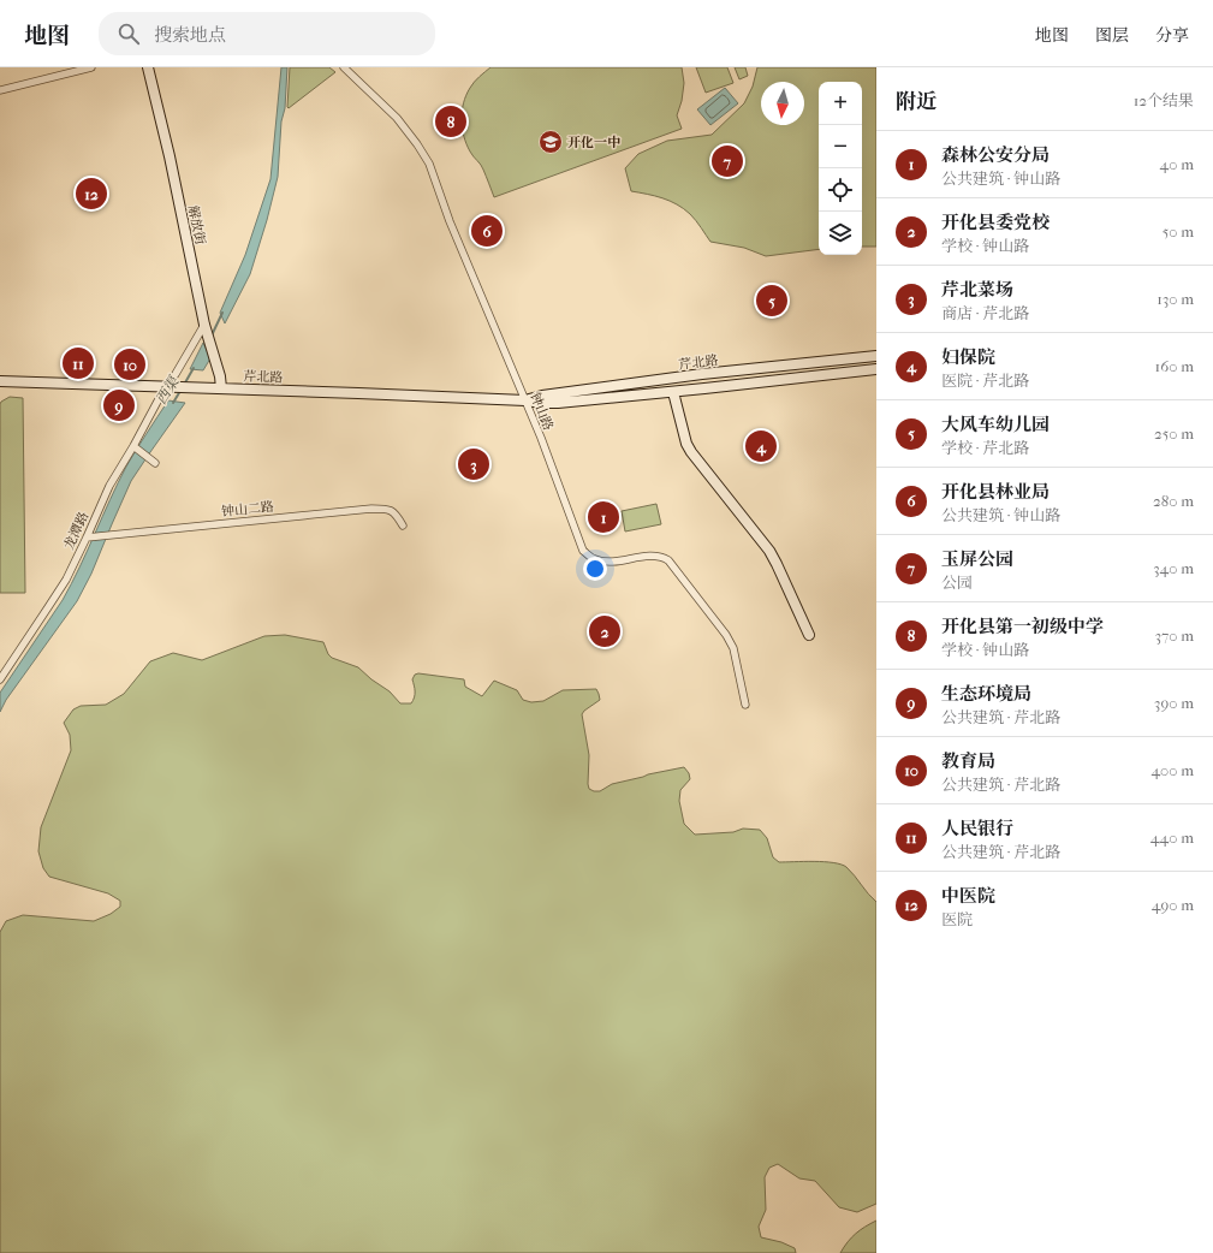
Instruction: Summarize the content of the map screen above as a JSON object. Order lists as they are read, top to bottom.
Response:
{
  "streets": {
    "main road": ["解放街", "芹北路"],
    "street": ["钟山路", "钟山二路", "龙潭路"]
  },
  "crossings": [
    ["解放街", "芹北路"],
    ["解放街", "龙潭路"],
    ["芹北路", "钟山路"],
    ["芹北路", "龙潭路"],
    ["钟山二路", "龙潭路"]
  ],
  "water": ["西渠"],
  "places": {
    "school or university": ["开化一中"]
  },
  "north": "bottom",
  "page": {
    "header": "地图",
    "search": "搜索地点",
    "nav": ["地图", "图层", "分享"],
    "heading": ["附近", "12个结果"],
    "map_buttons": ["+", "−"],
    "pins": [
      "8",
      "7",
      "12",
      "6",
      "5",
      "11",
      "10",
      "9",
      "4",
      "3",
      "1",
      "2"
    ],
    "list": [
      {
        "mark": "1",
        "name": "森林公安分局",
        "note": "公共建筑 · 钟山路",
        "value": "40 m"
      },
      {
        "mark": "2",
        "name": "开化县委党校",
        "note": "学校 · 钟山路",
        "value": "50 m"
      },
      {
        "mark": "3",
        "name": "芹北菜场",
        "note": "商店 · 芹北路",
        "value": "130 m"
      },
      {
        "mark": "4",
        "name": "妇保院",
        "note": "医院 · 芹北路",
        "value": "160 m"
      },
      {
        "mark": "5",
        "name": "大风车幼儿园",
        "note": "学校 · 芹北路",
        "value": "250 m"
      },
      {
        "mark": "6",
        "name": "开化县林业局",
        "note": "公共建筑 · 钟山路",
        "value": "280 m"
      },
      {
        "mark": "7",
        "name": "玉屏公园",
        "note": "公园",
        "value": "340 m"
      },
      {
        "mark": "8",
        "name": "开化县第一初级中学",
        "note": "学校 · 钟山路",
        "value": "370 m"
      },
      {
        "mark": "9",
        "name": "生态环境局",
        "note": "公共建筑 · 芹北路",
        "value": "390 m"
      },
      {
        "mark": "10",
        "name": "教育局",
        "note": "公共建筑 · 芹北路",
        "value": "400 m"
      },
      {
        "mark": "11",
        "name": "人民银行",
        "note": "公共建筑 · 芹北路",
        "value": "440 m"
      },
      {
        "mark": "12",
        "name": "中医院",
        "note": "医院",
        "value": "490 m"
      }
    ]
  }
}
